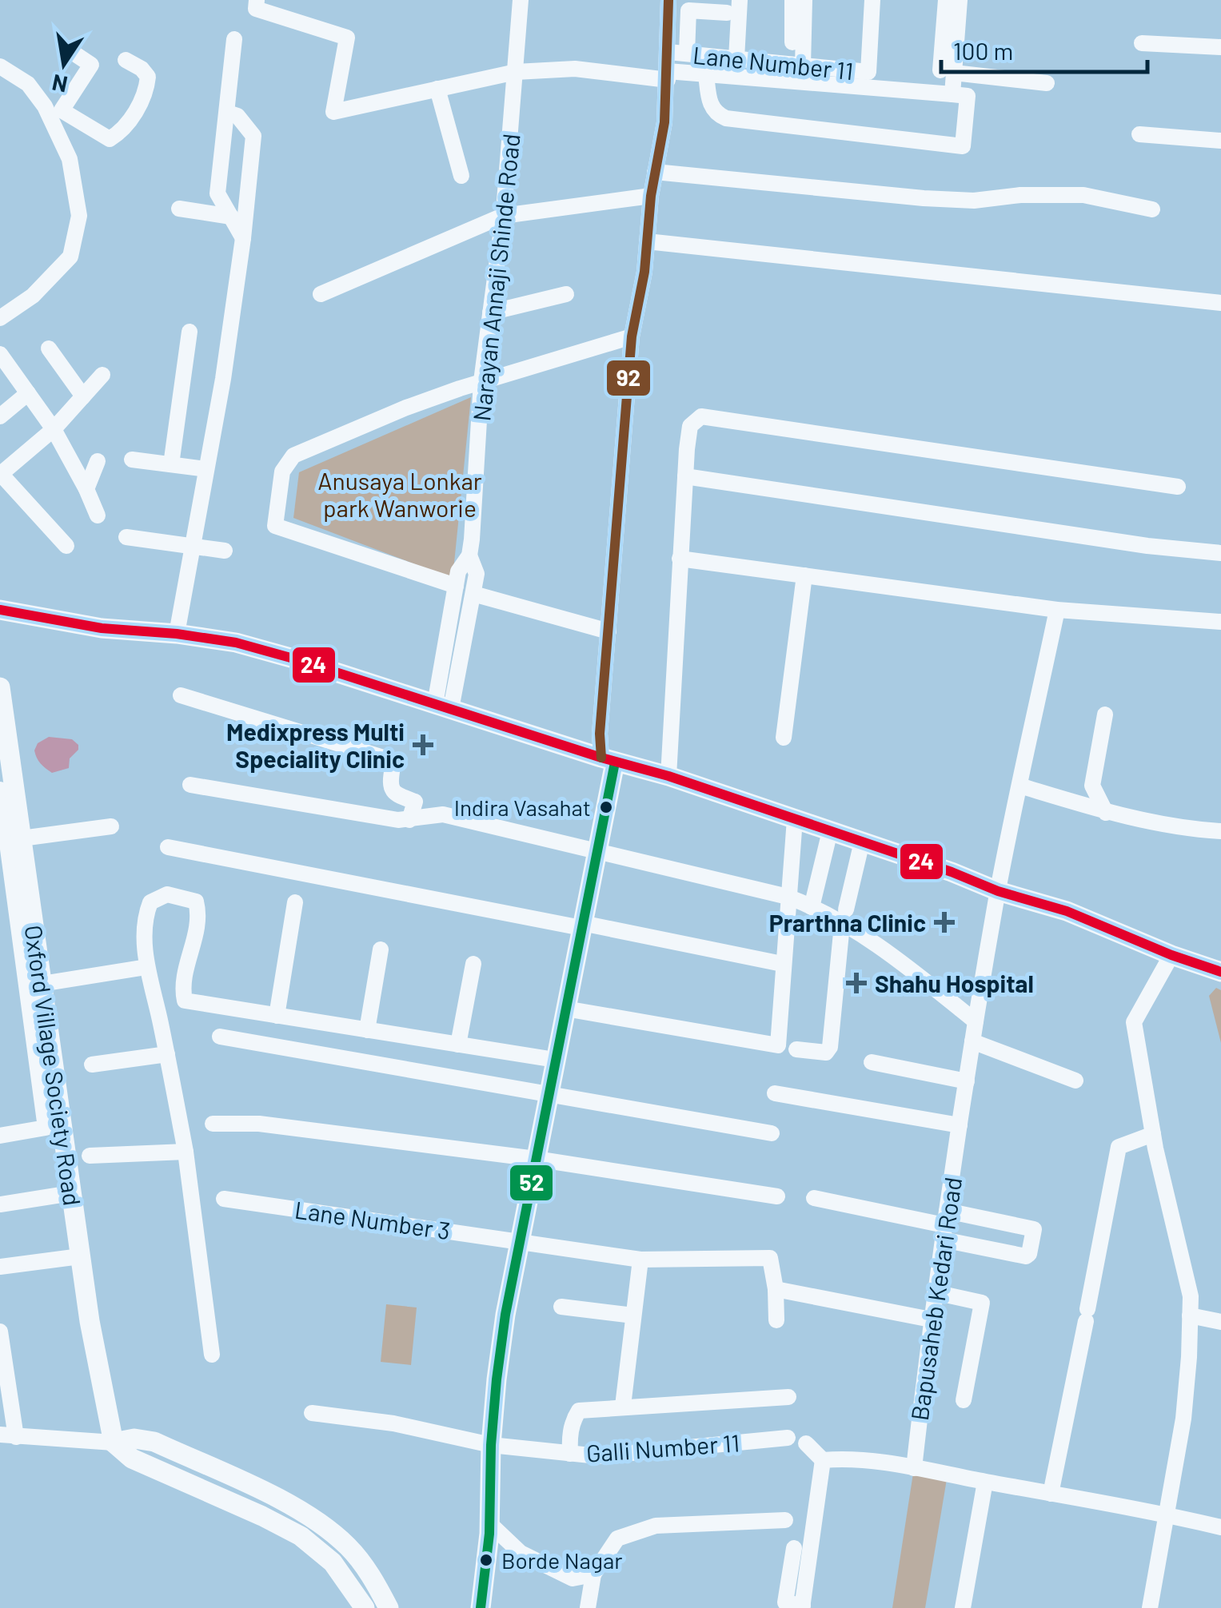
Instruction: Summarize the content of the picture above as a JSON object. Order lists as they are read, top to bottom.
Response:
{
  "streets": {
    "street": [
      "Lane Number 11",
      "Narayan Annaji Shinde Road",
      "Oxford Village Society Road",
      "Lane Number 3",
      "Bapusaheb Kedari Road",
      "Galli Number 11"
    ]
  },
  "parks": ["Anusaya Lonkar park Wanworie"],
  "places": {
    "health": ["Medixpress Multi Speciality Clinic", "Prarthna Clinic", "Shahu Hospital"],
    "other": ["Indira Vasahat", "Borde Nagar"]
  },
  "lines": ["transit line 92", "transit line 24", "transit line 52"],
  "scale_bar": "100 m",
  "north": "bottom"
}
